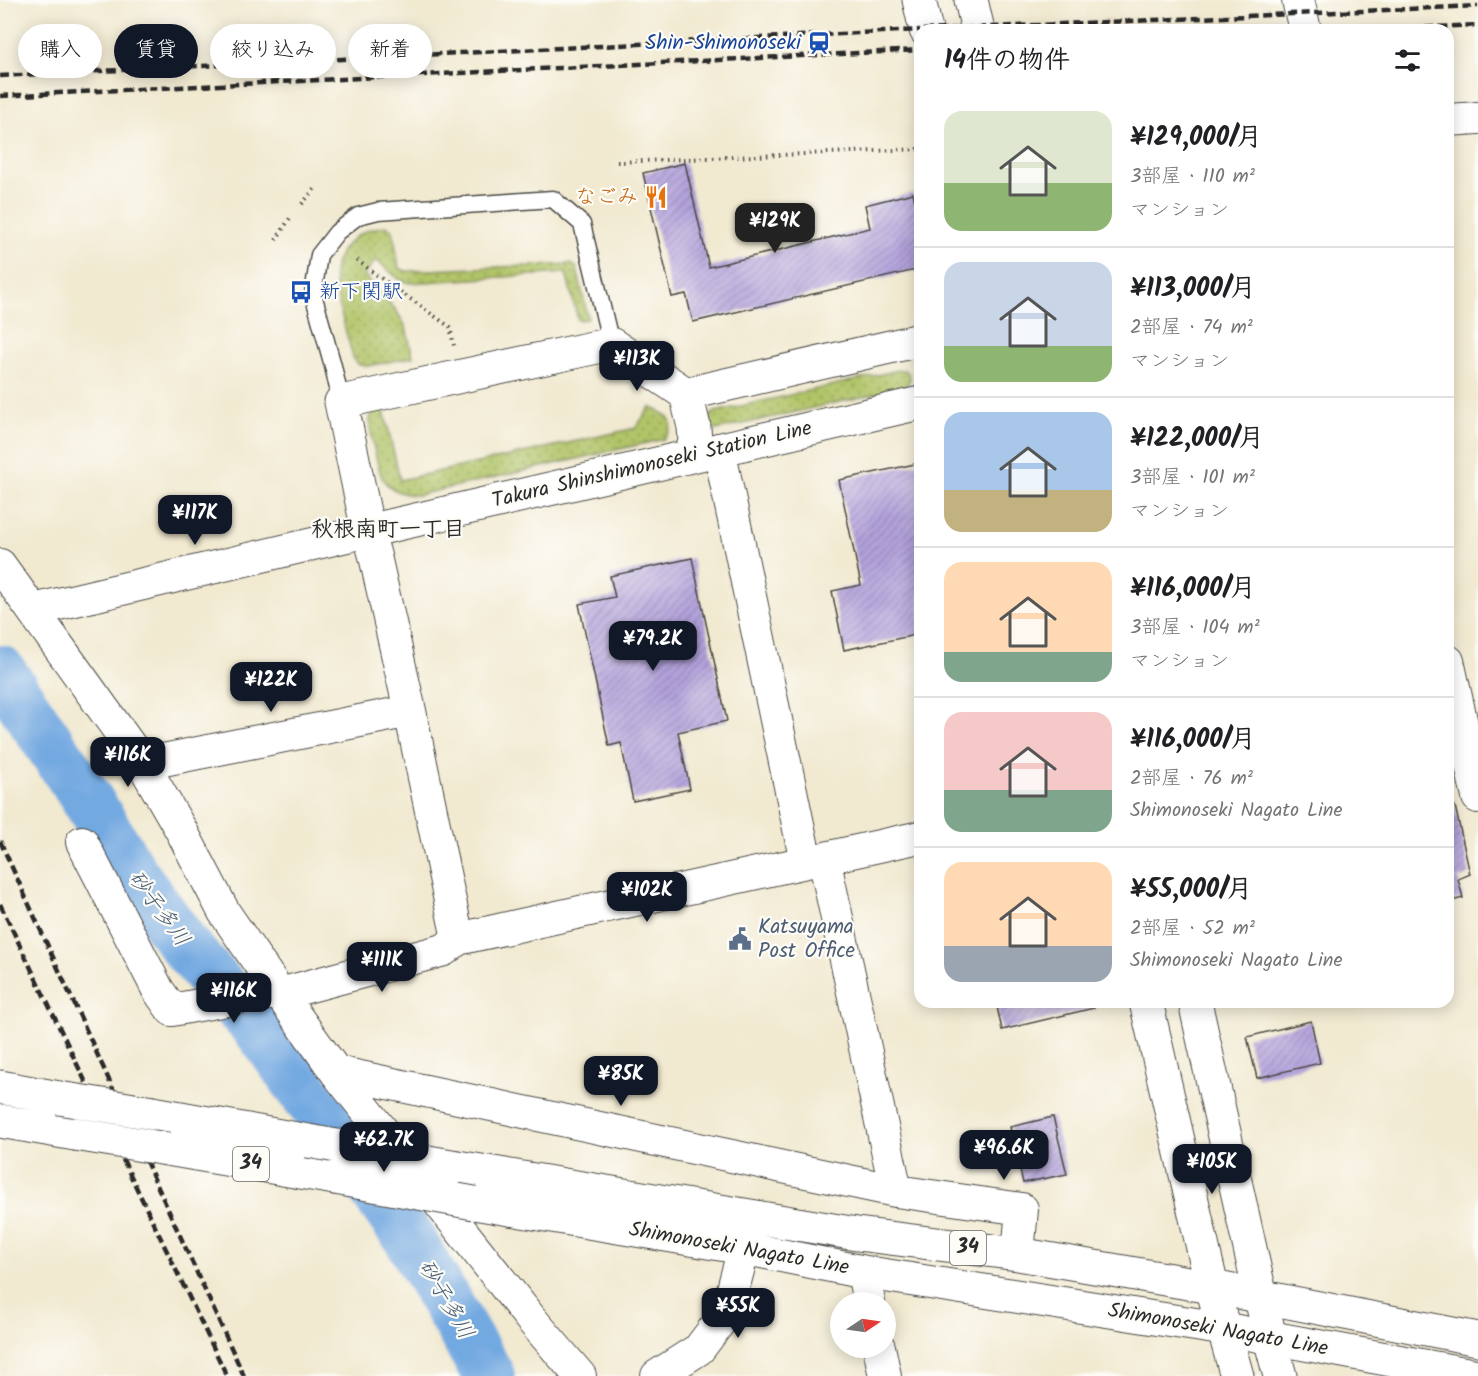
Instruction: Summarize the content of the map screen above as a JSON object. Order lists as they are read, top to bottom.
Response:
{
  "streets": {
    "main road": ["Takura Shinshimonoseki Station Line", "34", "Shimonoseki Nagato Line"]
  },
  "districts": ["秋根南町一丁目"],
  "water": ["砂子多川"],
  "places": {
    "station": ["Shin-Shimonoseki"],
    "restaurant": ["なごみ"],
    "bus stop": ["新下関駅"],
    "public building": ["Katsuyama Post Office"]
  },
  "north": "right",
  "page": {
    "chip": [
      "購入",
      "賃貸",
      "絞り込み",
      "新着"
    ],
    "heading": "14件の物件",
    "list": [
      {
        "name": "¥129,000/月",
        "note": "3部屋 · 110 m² · マンション"
      },
      {
        "name": "¥113,000/月",
        "note": "2部屋 · 74 m² · マンション"
      },
      {
        "name": "¥122,000/月",
        "note": "3部屋 · 101 m² · マンション"
      },
      {
        "name": "¥116,000/月",
        "note": "3部屋 · 104 m² · マンション"
      },
      {
        "name": "¥116,000/月",
        "note": "2部屋 · 76 m² · Shimonoseki Nagato Line"
      },
      {
        "name": "¥55,000/月",
        "note": "2部屋 · 52 m² · Shimonoseki Nagato Line"
      }
    ],
    "price": [
      "¥129K",
      "¥113K",
      "¥117K",
      "¥79.2K",
      "¥122K",
      "¥116K",
      "¥102K",
      "¥111K",
      "¥116K",
      "¥85K",
      "¥62.7K",
      "¥96.6K",
      "¥105K",
      "¥55K"
    ]
  }
}
